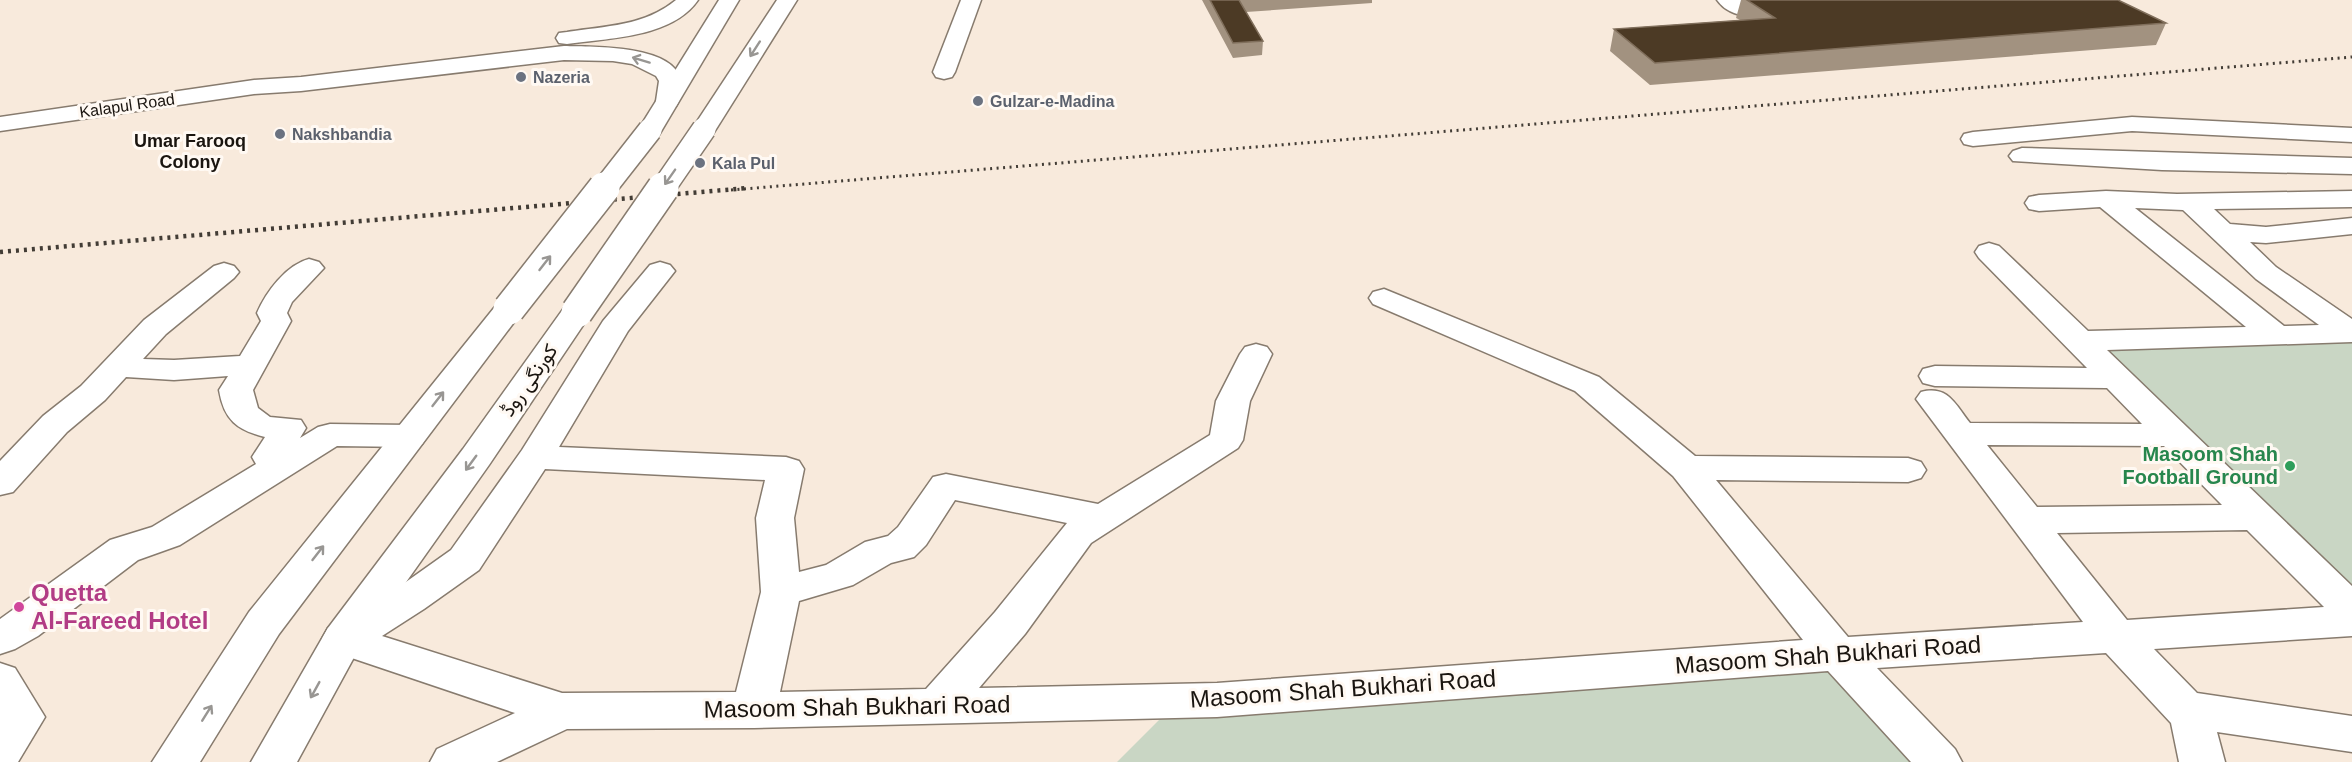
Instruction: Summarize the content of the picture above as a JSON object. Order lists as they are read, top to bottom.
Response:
{
  "streets": {
    "street": ["Kalapul Road", "کورنگی روڈ", "Masoom Shah Bukhari Road"]
  },
  "crossings": [
    ["کورنگی روڈ", "Masoom Shah Bukhari Road"]
  ],
  "districts": ["Umar Farooq Colony"],
  "places": [
    "Nazeria",
    "Gulzar-e-Madina",
    "Nakshbandia",
    "Kala Pul",
    "Masoom Shah Football Ground",
    "Quetta Al-Fareed Hotel"
  ]
}
